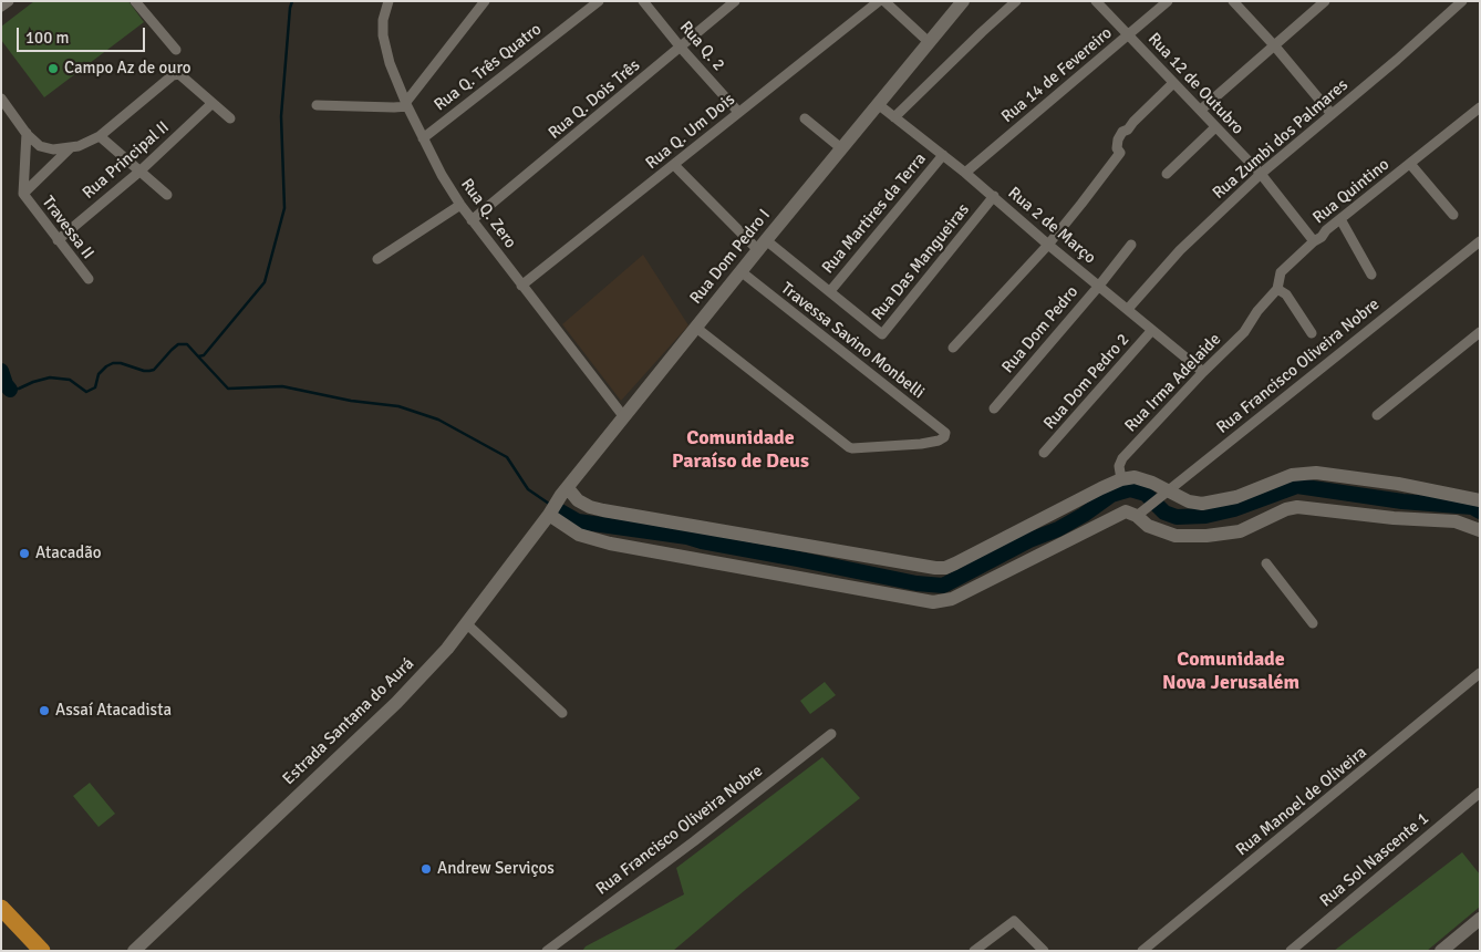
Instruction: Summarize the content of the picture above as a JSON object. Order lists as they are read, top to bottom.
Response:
{
  "streets": {
    "street": [
      "Rua Q. 2",
      "Rua Q. Três Quatro",
      "Rua 14 de Fevereiro",
      "Rua 12 de Outubro",
      "Rua Q. Dois Três",
      "Rua Q. Um Dois",
      "Rua Zumbi dos Palmares",
      "Rua Principal II",
      "Rua Quintino",
      "Rua Q. Zero",
      "Rua Martires da Terra",
      "Rua 2 de Março",
      "Travessa II",
      "Rua Dom Pedro I",
      "Rua Das Mangueiras",
      "Rua Dom Pedro",
      "Travessa Savino Monbelli",
      "Rua Francisco Oliveira Nobre",
      "Rua Dom Pedro 2",
      "Rua Irma Adelaide",
      "Estrada Santana do Aurá",
      "Rua Manoel de Oliveira",
      "Rua Sol Nascente 1"
    ]
  },
  "crossings": [
    ["Rua Q. 2", "Rua Q. Dois Três"],
    ["Rua Q. 2", "Rua Q. Um Dois"],
    ["Rua Q. Três Quatro", "Rua Q. Zero"],
    ["Rua 14 de Fevereiro", "Rua 12 de Outubro"],
    ["Rua 14 de Fevereiro", "Rua 2 de Março"],
    ["Rua 12 de Outubro", "Rua Zumbi dos Palmares"],
    ["Rua 12 de Outubro", "Rua Quintino"],
    ["Rua Q. Dois Três", "Rua Q. Zero"],
    ["Rua Q. Um Dois", "Rua Q. Zero"],
    ["Rua Q. Um Dois", "Rua Das Mangueiras"],
    ["Rua Zumbi dos Palmares", "Rua 2 de Março"],
    ["Rua Principal II", "Travessa II"],
    ["Rua Quintino", "Rua Irma Adelaide"],
    ["Rua Q. Zero", "Rua Dom Pedro I"],
    ["Rua Martires da Terra", "Rua 2 de Março"],
    ["Rua Martires da Terra", "Rua Das Mangueiras"],
    ["Rua 2 de Março", "Rua Dom Pedro I"],
    ["Rua 2 de Março", "Rua Das Mangueiras"],
    ["Rua 2 de Março", "Rua Dom Pedro"],
    ["Rua 2 de Março", "Rua Dom Pedro 2"],
    ["Rua 2 de Março", "Rua Irma Adelaide"],
    ["Rua Dom Pedro I", "Rua Das Mangueiras"],
    ["Rua Dom Pedro I", "Travessa Savino Monbelli"],
    ["Rua Dom Pedro I", "Estrada Santana do Aurá"]
  ],
  "districts": ["Comunidade Paraíso de Deus", "Comunidade Nova Jerusalém"],
  "places": [
    "Campo Az de ouro",
    "Atacadão",
    "Assaí Atacadista",
    "Andrew Serviços"
  ],
  "scale_bar": "100 m"
}
